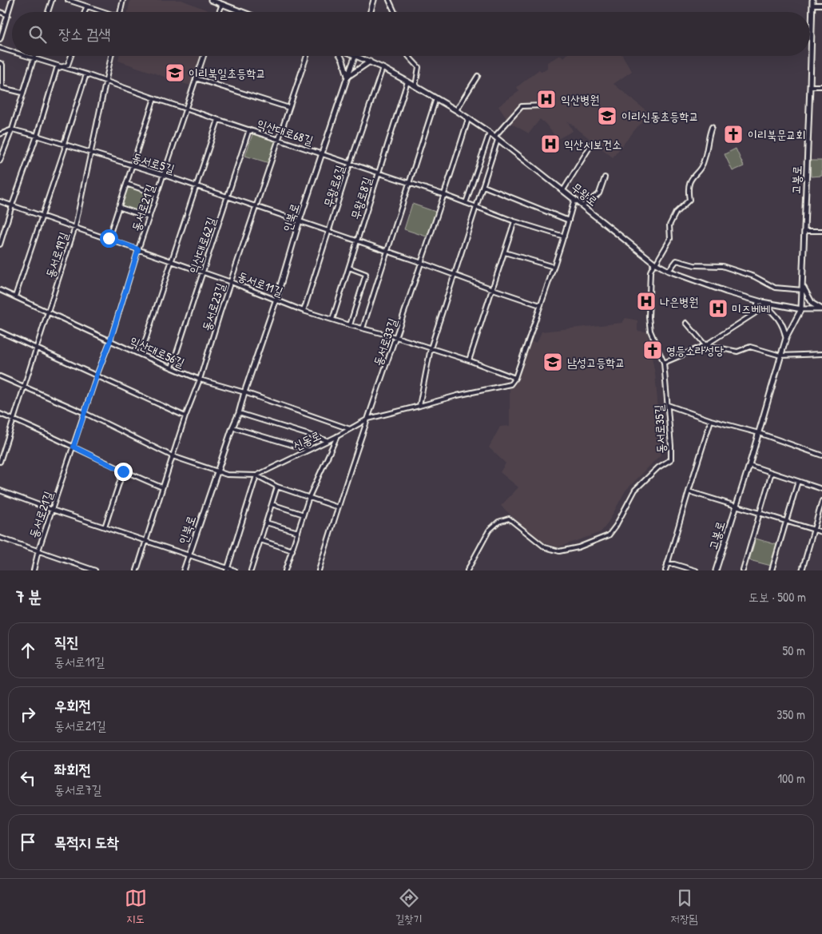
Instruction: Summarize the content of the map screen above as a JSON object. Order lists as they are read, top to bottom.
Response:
{
  "streets": {
    "street": [
      "익산대로68길",
      "동서로5길",
      "고봉로",
      "무왕로6길",
      "무왕로",
      "무왕로8길",
      "동서로21길",
      "인북로",
      "익산대로62길",
      "동서로19길",
      "동서로11길",
      "동서로23길",
      "동서로33길",
      "익산대로56길",
      "동서로35길",
      "신동로"
    ]
  },
  "crossings": [
    ["익산대로68길", "무왕로6길"],
    ["익산대로68길", "무왕로8길"],
    ["익산대로68길", "동서로21길"],
    ["익산대로68길", "인북로"],
    ["익산대로68길", "익산대로62길"],
    ["익산대로68길", "동서로19길"],
    ["익산대로68길", "동서로23길"],
    ["익산대로68길", "동서로33길"],
    ["동서로5길", "무왕로6길"],
    ["동서로5길", "무왕로8길"],
    ["동서로5길", "동서로21길"],
    ["동서로5길", "인북로"],
    ["동서로5길", "익산대로62길"],
    ["동서로5길", "동서로19길"],
    ["동서로5길", "동서로23길"],
    ["동서로5길", "동서로33길"],
    ["고봉로", "무왕로"],
    ["무왕로6길", "무왕로"],
    ["무왕로6길", "동서로11길"],
    ["무왕로", "무왕로8길"],
    ["무왕로", "동서로33길"],
    ["무왕로", "동서로35길"],
    ["무왕로8길", "동서로11길"],
    ["동서로21길", "동서로11길"],
    ["동서로21길", "익산대로56길"],
    ["동서로21길", "신동로"],
    ["인북로", "동서로11길"],
    ["인북로", "익산대로56길"],
    ["인북로", "신동로"],
    ["익산대로62길", "동서로11길"],
    ["익산대로62길", "익산대로56길"],
    ["동서로19길", "동서로11길"],
    ["동서로19길", "익산대로56길"],
    ["동서로19길", "신동로"],
    ["동서로11길", "동서로23길"],
    ["동서로11길", "동서로33길"],
    ["동서로11길", "신동로"],
    ["동서로23길", "익산대로56길"],
    ["동서로23길", "신동로"],
    ["동서로33길", "신동로"]
  ],
  "places": {
    "school or university": ["이리북일초등학교", "이리신동초등학교", "남성고등학교"],
    "hospital": [
      "익산병원",
      "익산시보건소",
      "나은병원",
      "미즈베베"
    ],
    "church": ["이리북문교회", "영등소라성당"]
  },
  "page": {
    "search": "장소 검색",
    "heading": ["7 분", "도보 · 500 m"],
    "list": [
      ["직진", "동서로11길", "50 m"],
      ["우회전", "동서로21길", "350 m"],
      ["좌회전", "동서로7길", "100 m"],
      "목적지 도착"
    ],
    "nav": ["지도", "길찾기", "저장됨"]
  }
}
